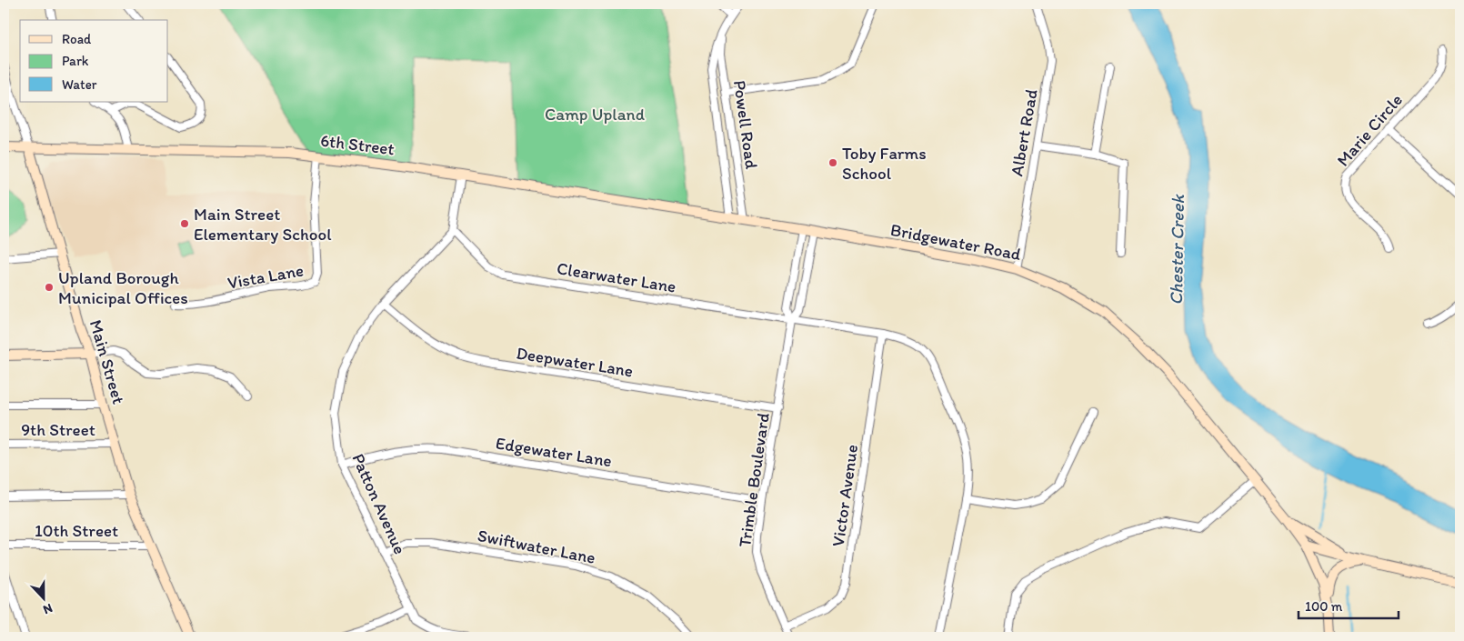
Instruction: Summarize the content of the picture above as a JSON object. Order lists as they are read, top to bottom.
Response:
{
  "streets": {
    "street": [
      "Powell Road",
      "Marie Circle",
      "Albert Road",
      "6th Street",
      "Bridgewater Road",
      "Vista Lane",
      "Clearwater Lane",
      "Main Street",
      "Deepwater Lane",
      "9th Street",
      "Edgewater Lane",
      "Trimble Boulevard",
      "Victor Avenue",
      "Patton Avenue",
      "10th Street",
      "Swiftwater Lane"
    ]
  },
  "crossings": [
    ["Powell Road", "Bridgewater Road"],
    ["Albert Road", "Bridgewater Road"],
    ["6th Street", "Bridgewater Road"],
    ["6th Street", "Vista Lane"],
    ["6th Street", "Main Street"],
    ["Bridgewater Road", "Trimble Boulevard"],
    ["Clearwater Lane", "Trimble Boulevard"],
    ["Clearwater Lane", "Victor Avenue"],
    ["Clearwater Lane", "Patton Avenue"],
    ["Main Street", "9th Street"],
    ["Main Street", "10th Street"],
    ["Deepwater Lane", "Trimble Boulevard"],
    ["Deepwater Lane", "Patton Avenue"],
    ["Edgewater Lane", "Trimble Boulevard"],
    ["Edgewater Lane", "Patton Avenue"],
    ["Trimble Boulevard", "Victor Avenue"],
    ["Patton Avenue", "Swiftwater Lane"]
  ],
  "water": ["Chester Creek"],
  "parks": ["Camp Upland"],
  "places": ["Toby Farms School", "Main Street Elementary School", "Upland Borough Municipal Offices"],
  "legend": ["Road", "Park", "Water"],
  "scale_bar": "100 m",
  "north": "bottom"
}
